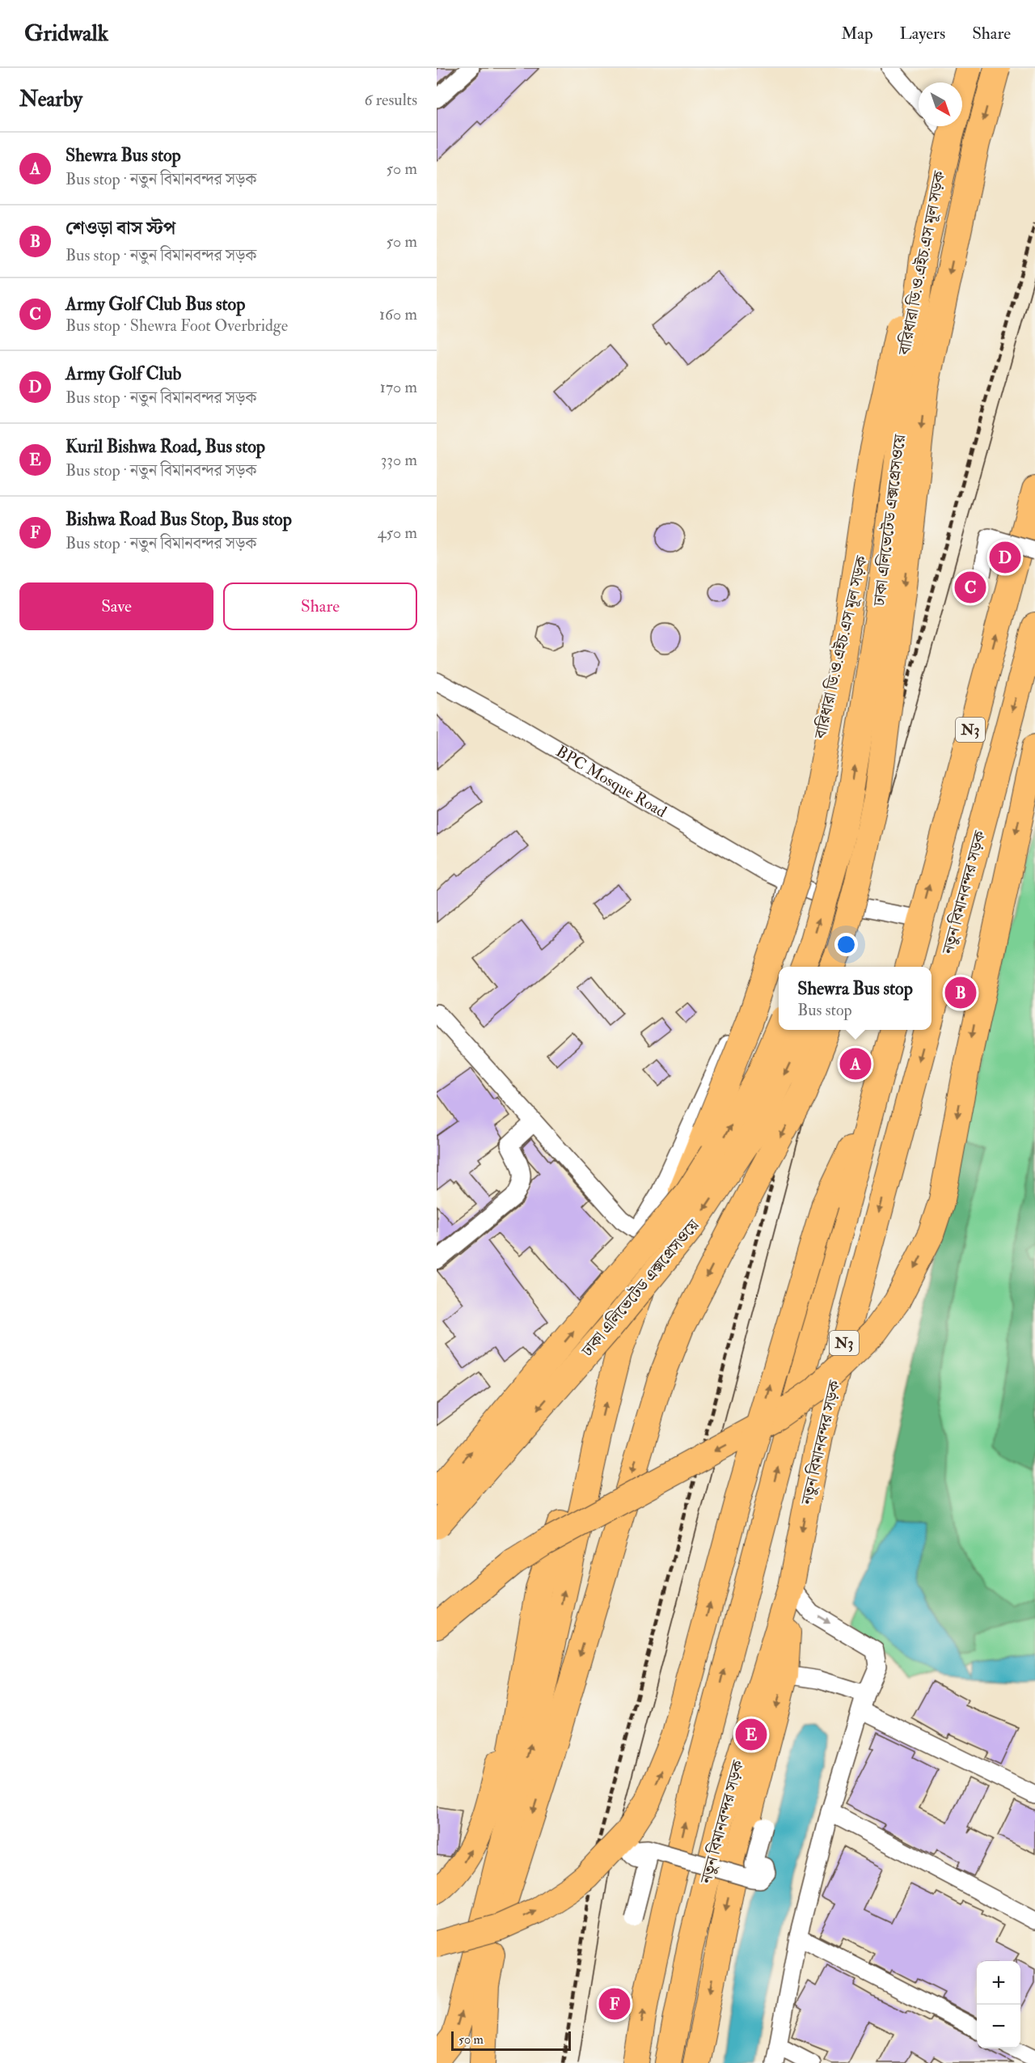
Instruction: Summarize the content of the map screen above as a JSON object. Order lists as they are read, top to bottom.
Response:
{
  "streets": {
    "highway": ["ঢাকা এলিভেটেড এক্সপ্রেসওয়ে", "N3", "নতুন বিমানবন্দর সড়ক"],
    "street": ["বারিধারা ডি.ও.এইচ.এস মূল সড়ক", "BPC Mosque Road"]
  },
  "crossings": [
    ["বারিধারা ডি.ও.এইচ.এস মূল সড়ক", "BPC Mosque Road"]
  ],
  "scale_bar": "50 m",
  "north": "bottom right",
  "page": {
    "header": "Gridwalk",
    "nav": ["Map", "Layers", "Share"],
    "heading": ["Nearby", "6 results"],
    "list": [
      {
        "mark": "A",
        "name": "Shewra Bus stop",
        "note": "Bus stop · নতুন বিমানবন্দর সড়ক",
        "value": "50 m"
      },
      {
        "mark": "B",
        "name": "শেওড়া বাস স্টপ",
        "note": "Bus stop · নতুন বিমানবন্দর সড়ক",
        "value": "50 m"
      },
      {
        "mark": "C",
        "name": "Army Golf Club Bus stop",
        "note": "Bus stop · Shewra Foot Overbridge",
        "value": "160 m"
      },
      {
        "mark": "D",
        "name": "Army Golf Club",
        "note": "Bus stop · নতুন বিমানবন্দর সড়ক",
        "value": "170 m"
      },
      {
        "mark": "E",
        "name": "Kuril Bishwa Road, Bus stop",
        "note": "Bus stop · নতুন বিমানবন্দর সড়ক",
        "value": "330 m"
      },
      {
        "mark": "F",
        "name": "Bishwa Road Bus Stop, Bus stop",
        "note": "Bus stop · নতুন বিমানবন্দর সড়ক",
        "value": "450 m"
      }
    ],
    "pins": [
      "D",
      "C",
      "B",
      "A",
      "E",
      "F"
    ],
    "buttons": ["Save", "Share"],
    "popup": ["Shewra Bus stop", "Bus stop"],
    "map_buttons": ["+", "−"],
    "scale": "50 m"
  }
}
